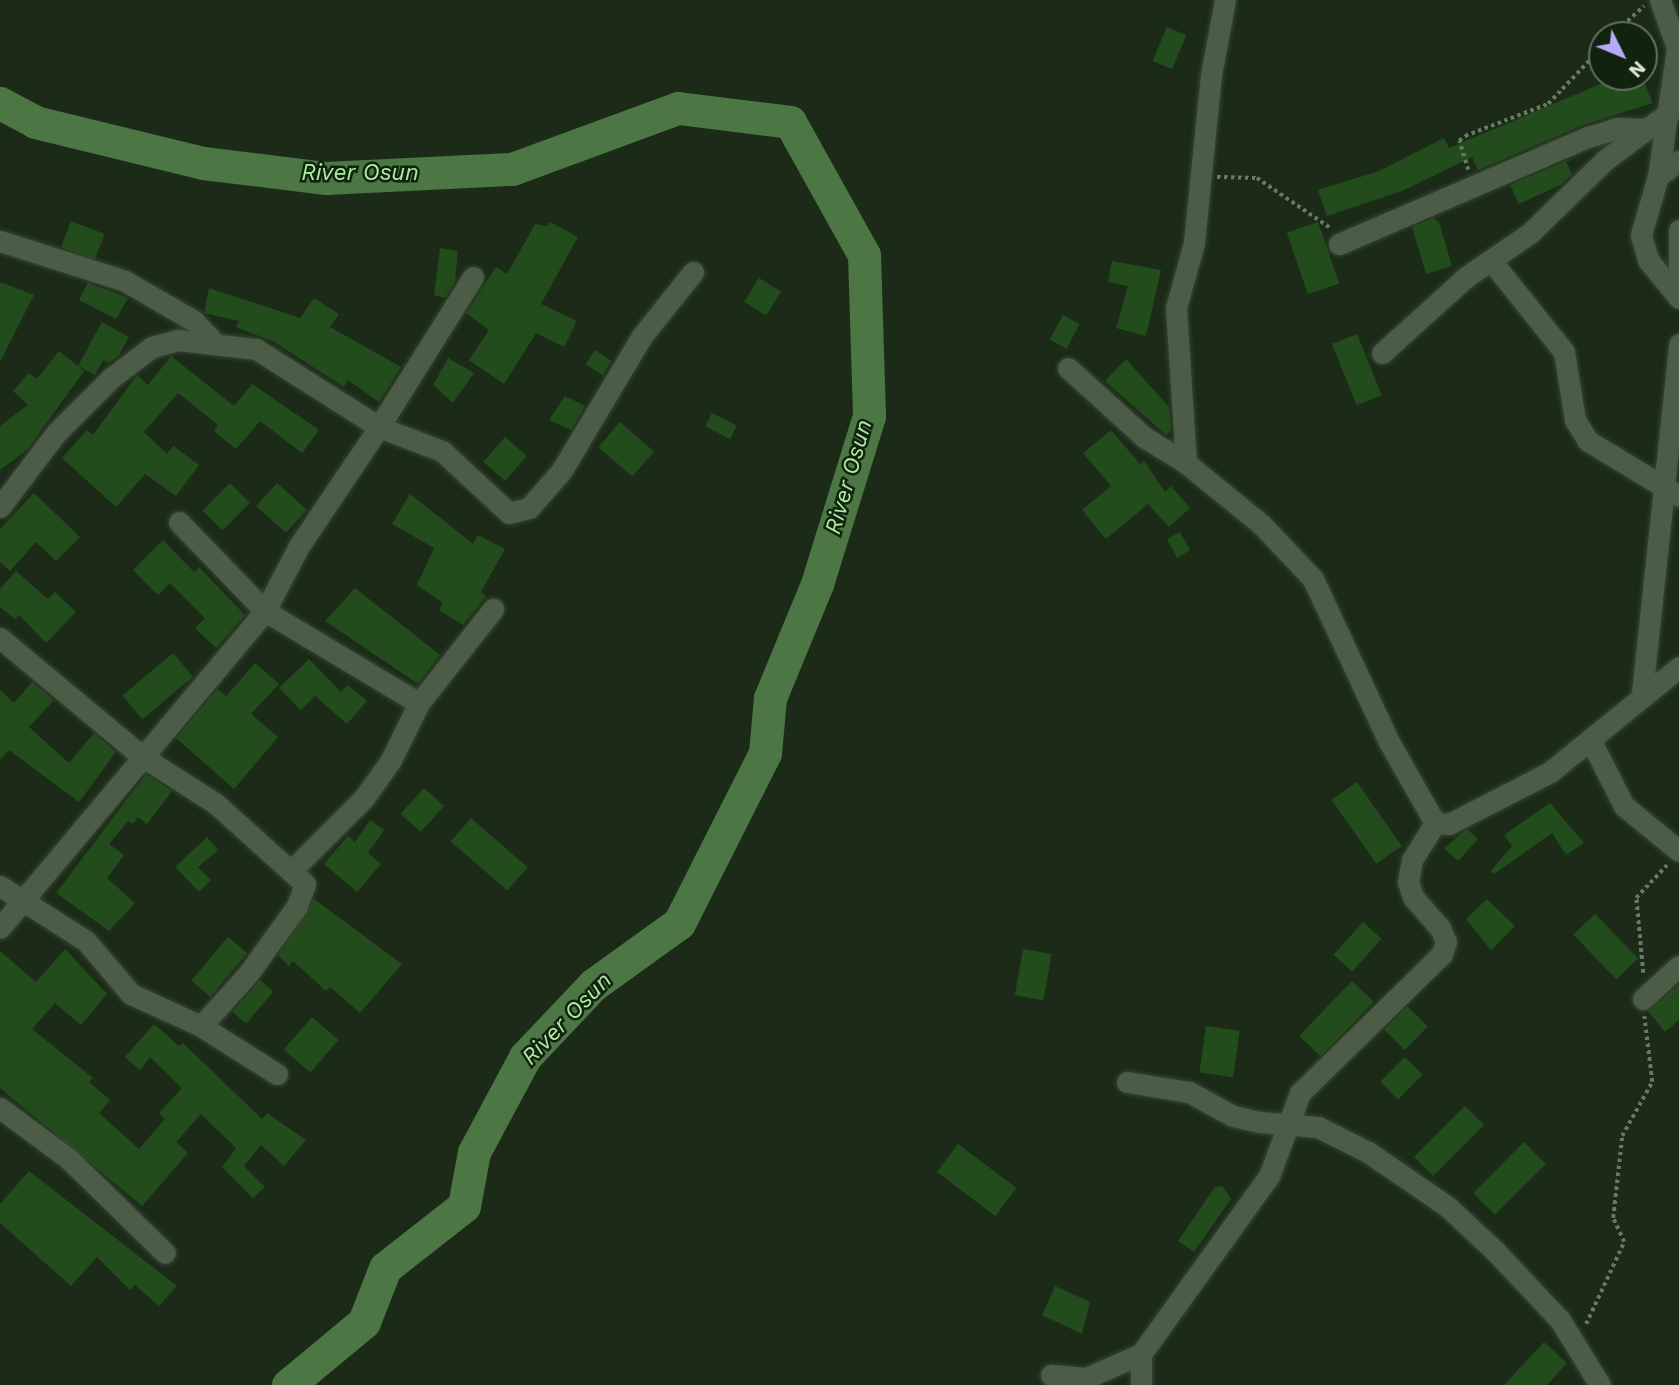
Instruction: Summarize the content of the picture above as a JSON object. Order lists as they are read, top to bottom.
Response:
{
  "water": ["River Osun"],
  "north": "bottom right"
}
